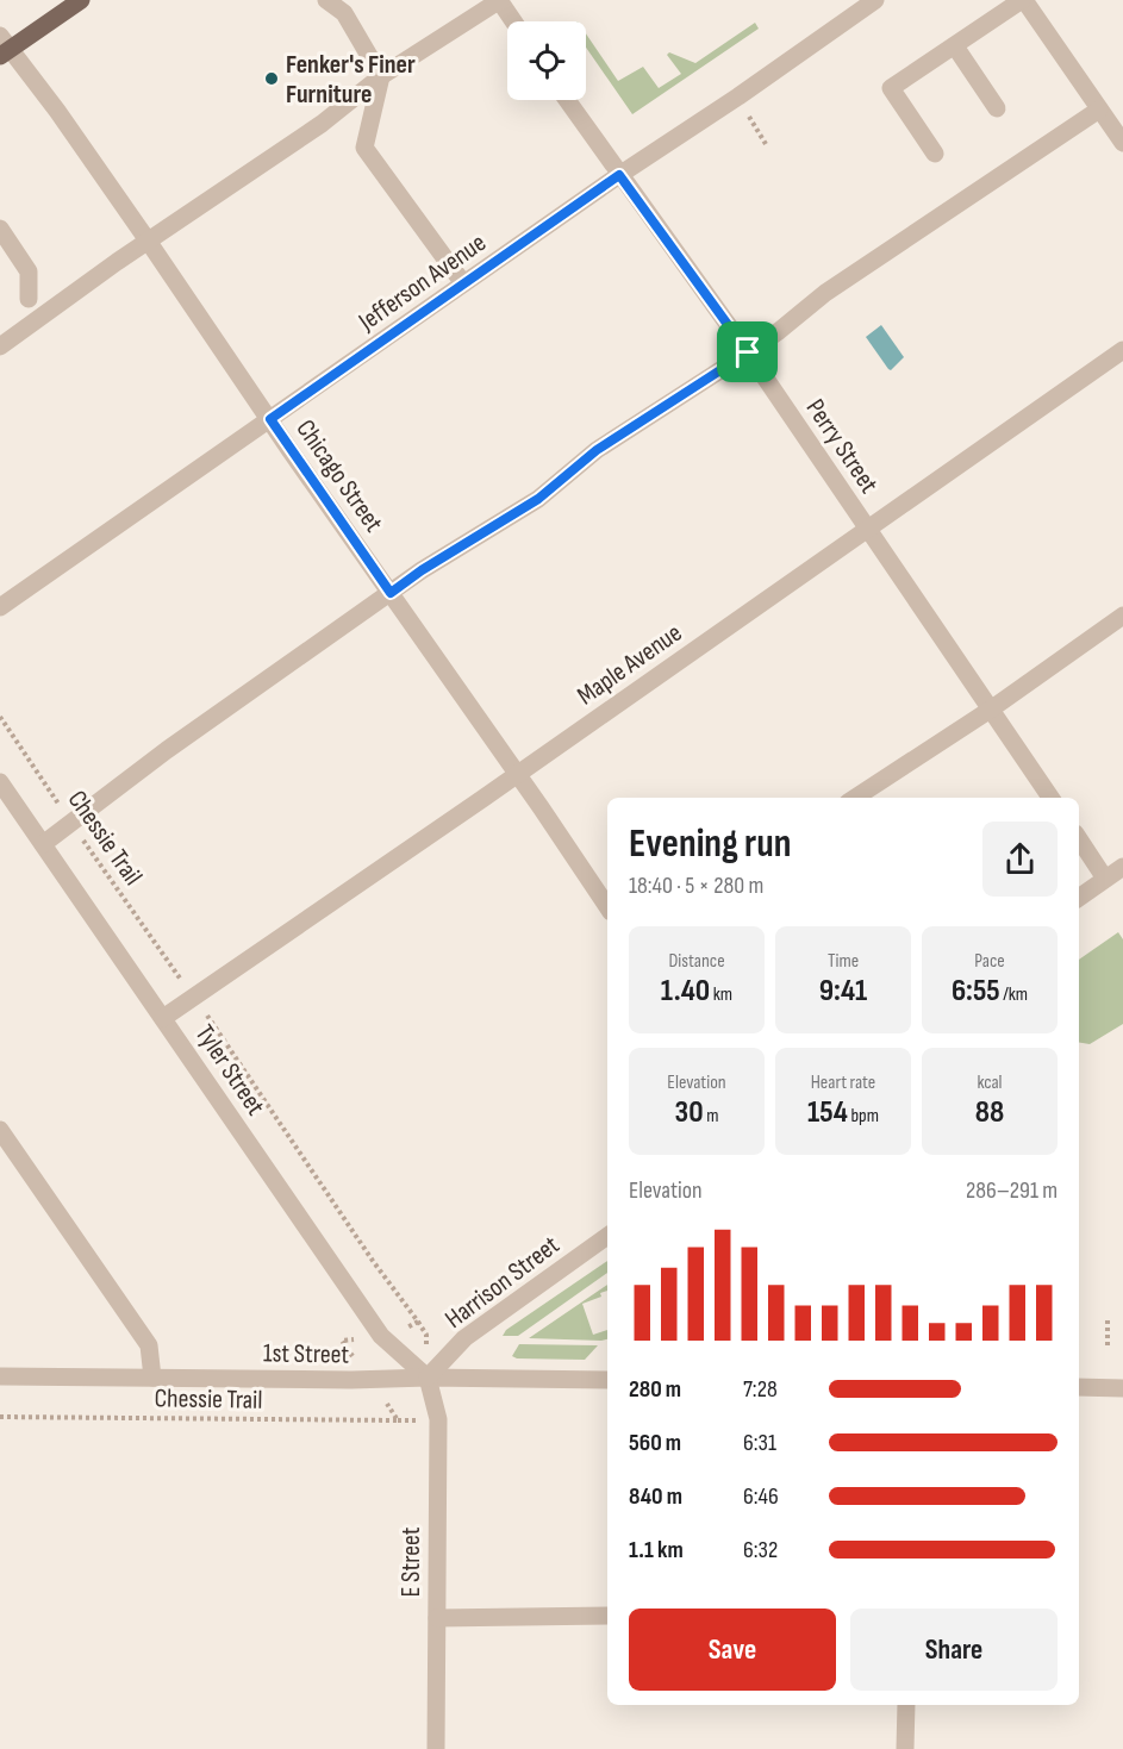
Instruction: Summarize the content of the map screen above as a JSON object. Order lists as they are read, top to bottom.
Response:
{
  "streets": {
    "street": [
      "Jefferson Avenue",
      "Perry Street",
      "Chicago Street",
      "Maple Avenue",
      "Tyler Street",
      "Harrison Street",
      "1st Street",
      "E Street"
    ],
    "path": ["Chessie Trail"]
  },
  "crossings": [
    ["Jefferson Avenue", "Perry Street"],
    ["Jefferson Avenue", "Chicago Street"],
    ["Perry Street", "Maple Avenue"],
    ["Chicago Street", "Maple Avenue"],
    ["Maple Avenue", "Tyler Street"],
    ["Tyler Street", "Harrison Street"],
    ["Tyler Street", "1st Street"],
    ["Tyler Street", "E Street"],
    ["Harrison Street", "1st Street"],
    ["Harrison Street", "E Street"],
    ["1st Street", "E Street"]
  ],
  "places": ["Fenker's Finer Furniture"],
  "page": {
    "heading": ["Evening run", "18:40 · 5 × 280 m"],
    "stats": [
      ["Distance", "1.40 km"],
      ["Time", "9:41"],
      ["Pace", "6:55 /km"],
      ["Elevation", "30 m"],
      ["Heart rate", "154 bpm"],
      ["kcal", "88"]
    ],
    "chart": ["Elevation", "286–291 m"],
    "list": [
      {
        "name": "280 m",
        "note": "7:28"
      },
      {
        "name": "560 m",
        "note": "6:31"
      },
      {
        "name": "840 m",
        "note": "6:46"
      },
      {
        "name": "1.1 km",
        "note": "6:32"
      }
    ],
    "buttons": ["Save", "Share"]
  }
}
